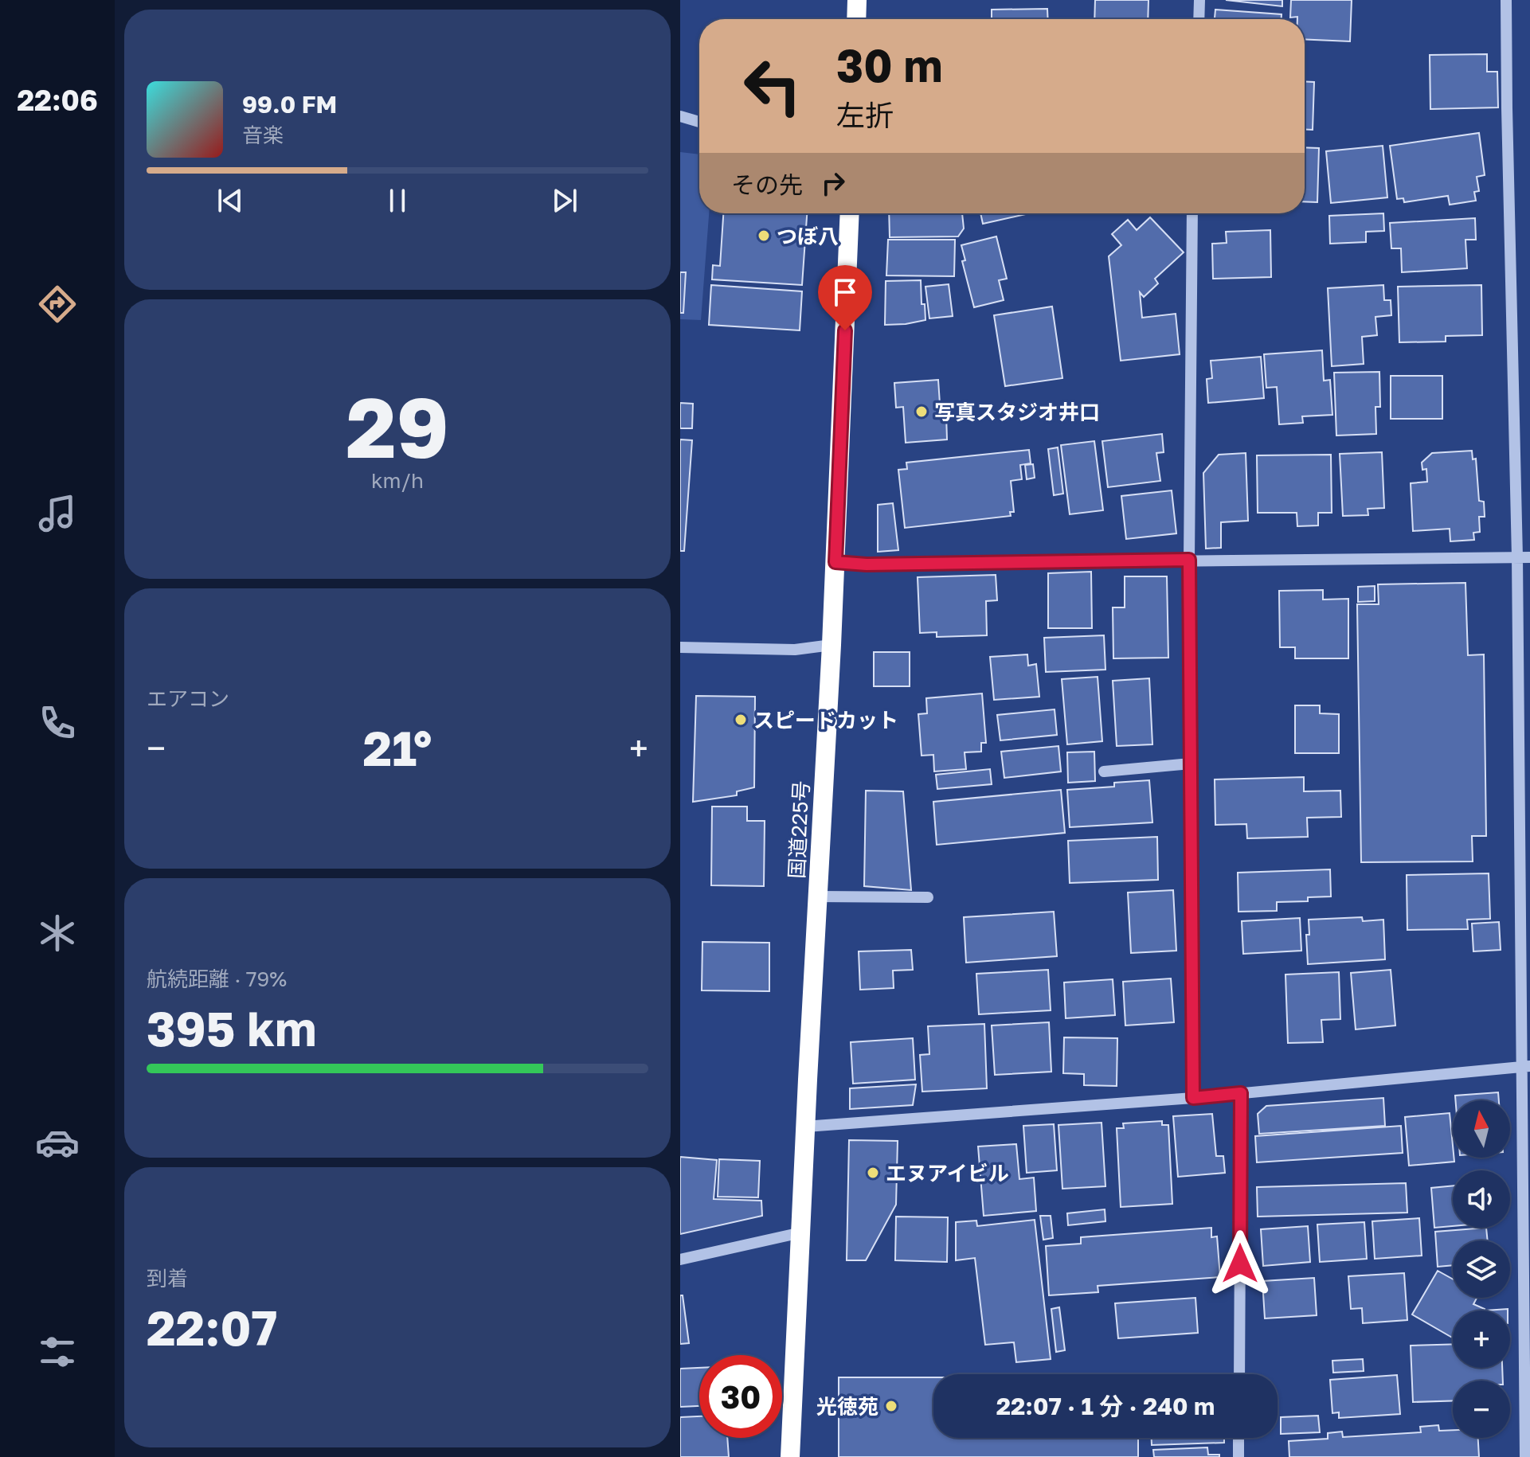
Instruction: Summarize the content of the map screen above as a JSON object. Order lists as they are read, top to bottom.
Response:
{
  "streets": {
    "highway": ["国道225号"]
  },
  "places": [
    "つぼ八",
    "写真スタジオ井口",
    "スピードカット",
    "エヌアイビル",
    "光徳苑"
  ],
  "north": "top",
  "page": {
    "tabs": "22:06",
    "turn": ["30 m", "左折"],
    "song": ["99.0 FM", "音楽"],
    "then": "その先",
    "tile": [
      ["29", "km/h"],
      "エアコン",
      ["航続距離 · 79%", "395 km"],
      ["到着", "22:07"]
    ],
    "heat": ["−", "21°", "+"],
    "map_buttons": ["+", "−"],
    "limit": "30",
    "trip": "22:07 · 1 分 · 240 m"
  }
}
